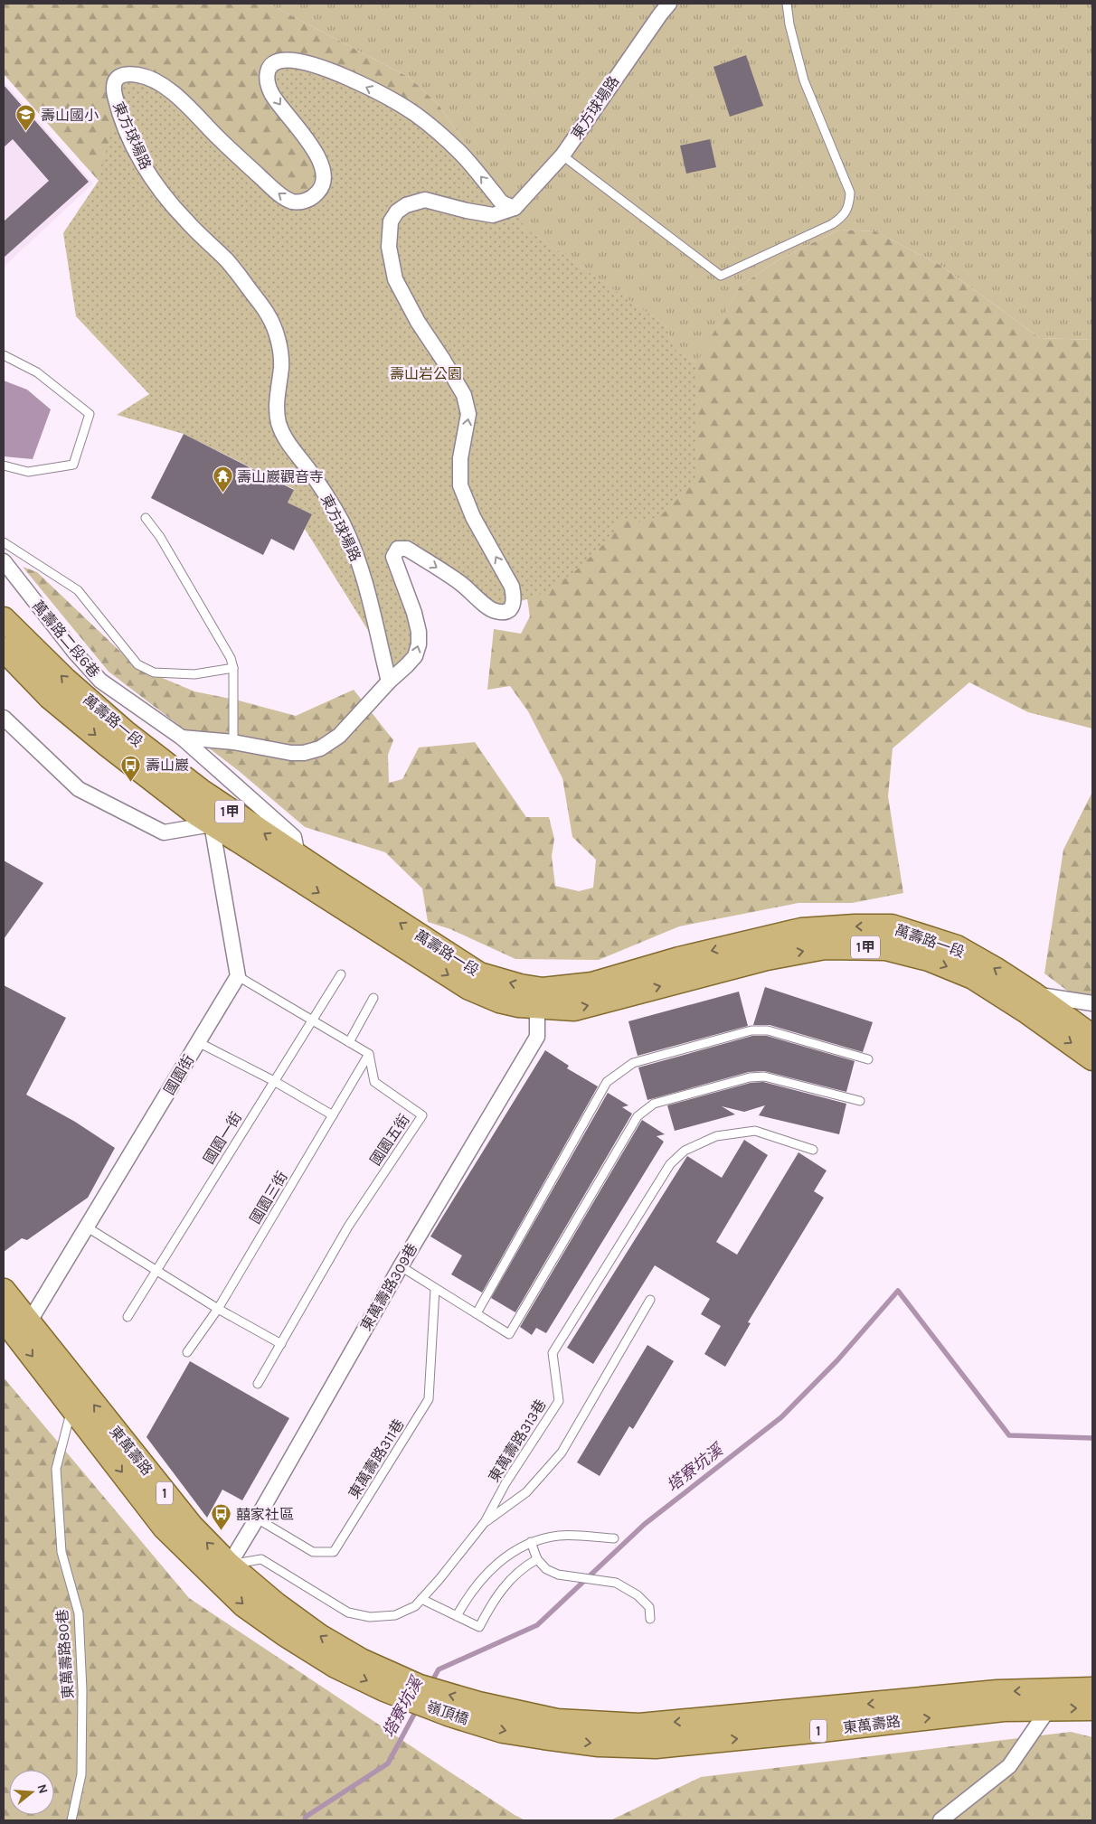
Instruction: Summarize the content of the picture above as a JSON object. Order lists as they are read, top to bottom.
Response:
{
  "streets": {
    "main road": [
      "萬壽路一段",
      "1甲",
      "東萬壽路",
      "1",
      "嶺頂橋"
    ],
    "street": [
      "東方球場路",
      "萬壽路二段6巷",
      "國園街",
      "東萬壽路309巷"
    ],
    "lane": [
      "國園一街",
      "國園五街",
      "國園三街",
      "東萬壽路313巷",
      "東萬壽路311巷",
      "東萬壽路80巷"
    ]
  },
  "crossings": [
    ["萬壽路一段", "東萬壽路309巷"],
    ["國園街", "東萬壽路"],
    ["國園五街", "國園三街"],
    ["東萬壽路309巷", "東萬壽路313巷"],
    ["東萬壽路309巷", "東萬壽路"],
    ["東萬壽路309巷", "東萬壽路311巷"],
    ["東萬壽路313巷", "東萬壽路"],
    ["東萬壽路", "東萬壽路80巷"],
    ["東萬壽路", "嶺頂橋"]
  ],
  "water": ["塔寮坑溪"],
  "parks": ["壽山岩公園"],
  "places": {
    "school or university": ["壽山國小"],
    "temple": ["壽山巖觀音寺"],
    "bus stop": ["壽山巖", "囍家社區"]
  },
  "north": "right"
}
